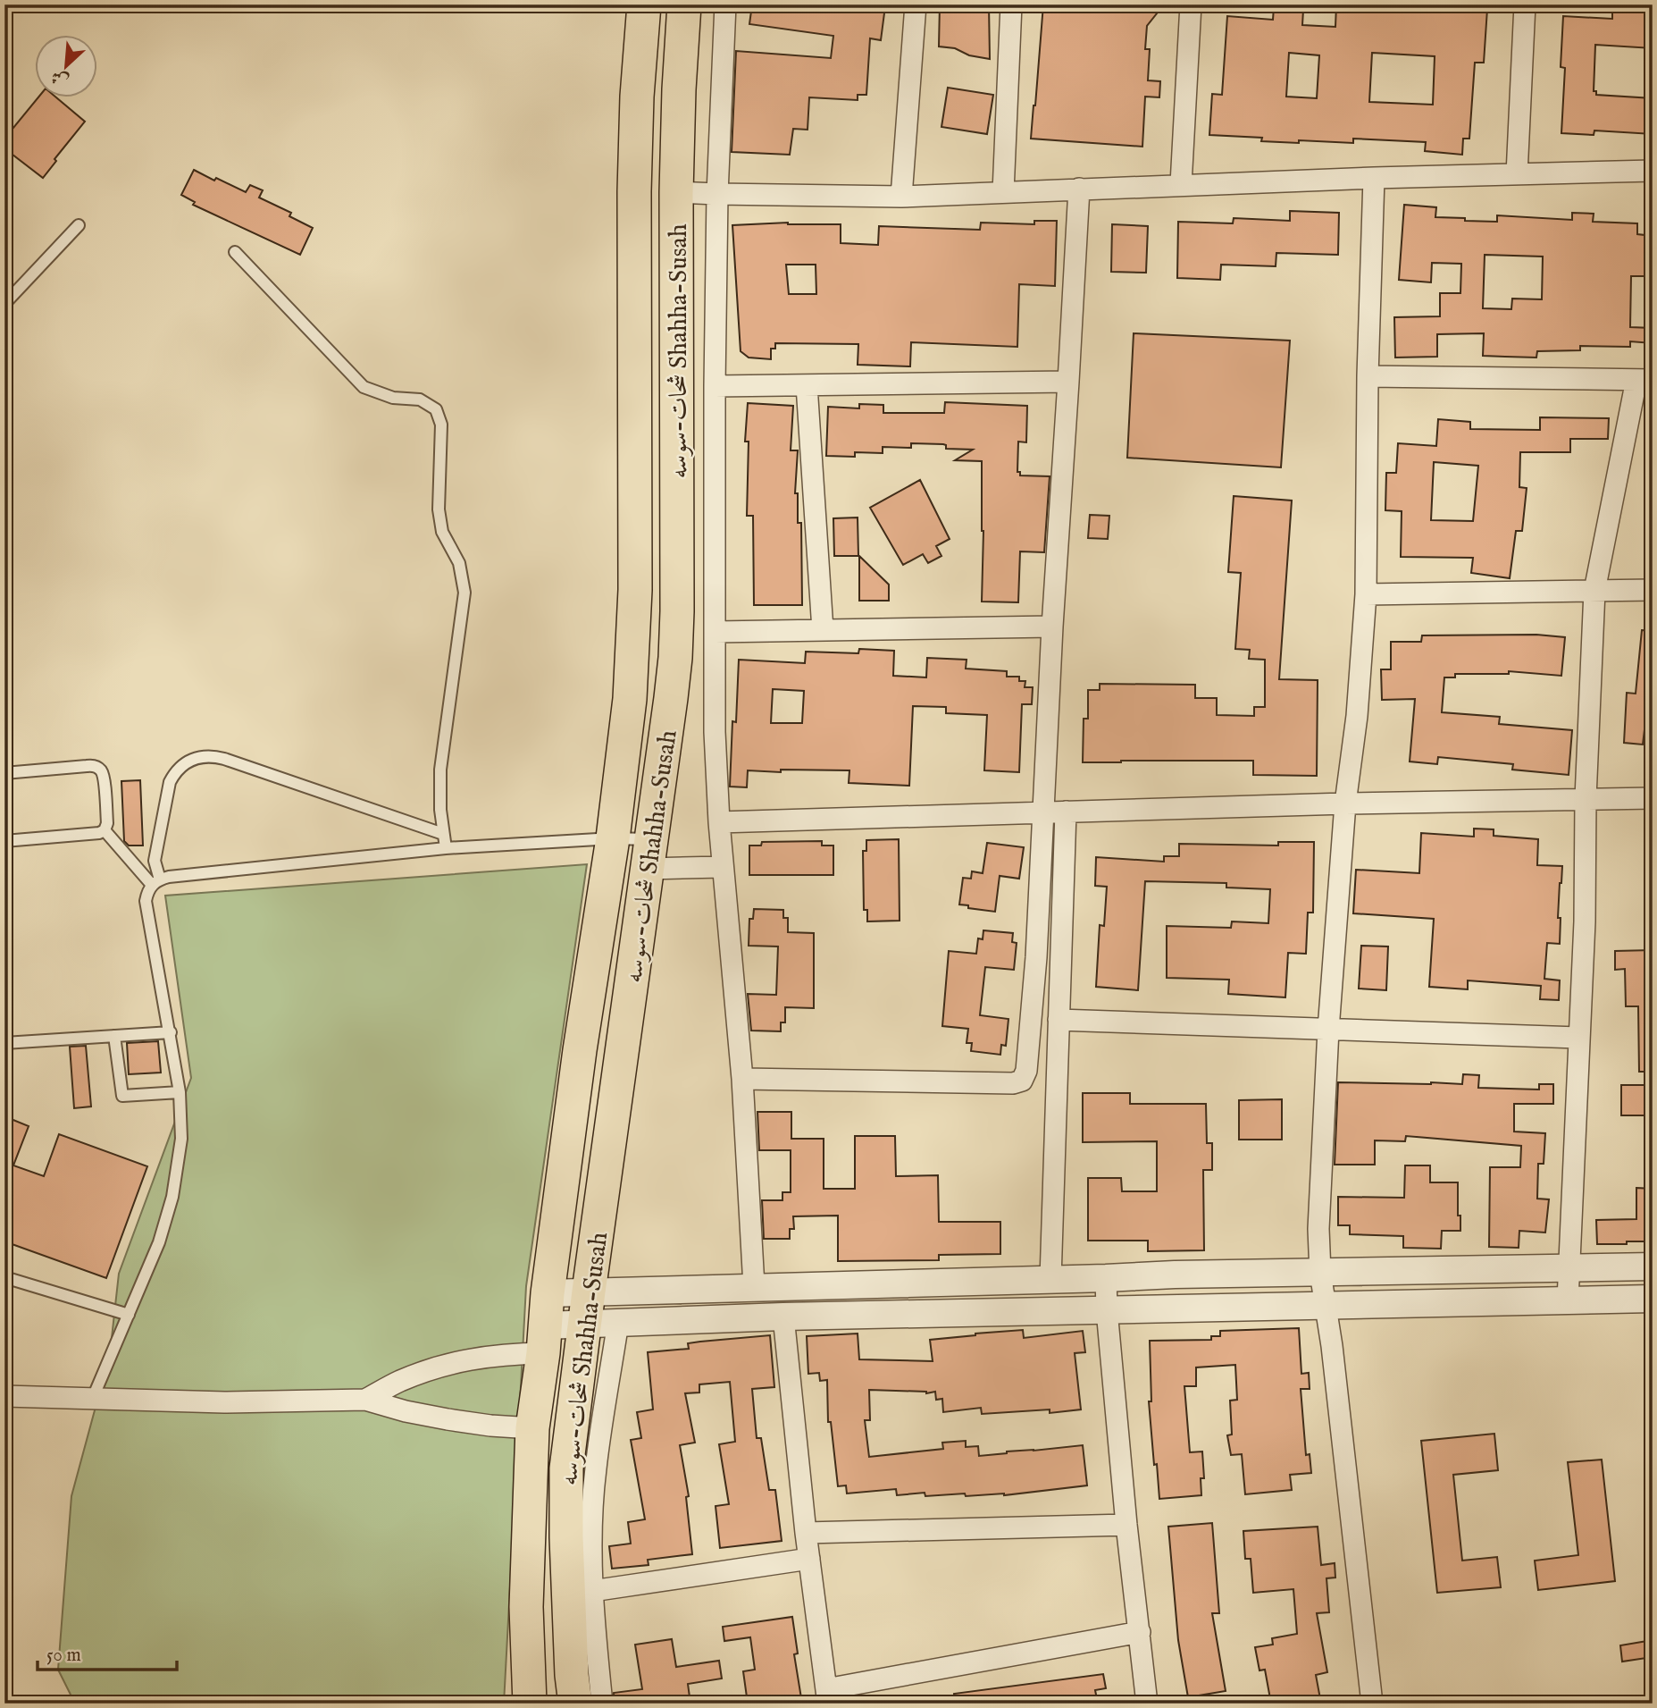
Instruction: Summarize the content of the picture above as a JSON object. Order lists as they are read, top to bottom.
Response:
{
  "streets": {
    "main road": ["شحات-سوسه Shahha-Susah"]
  },
  "scale_bar": "50 m",
  "north": "bottom left"
}
